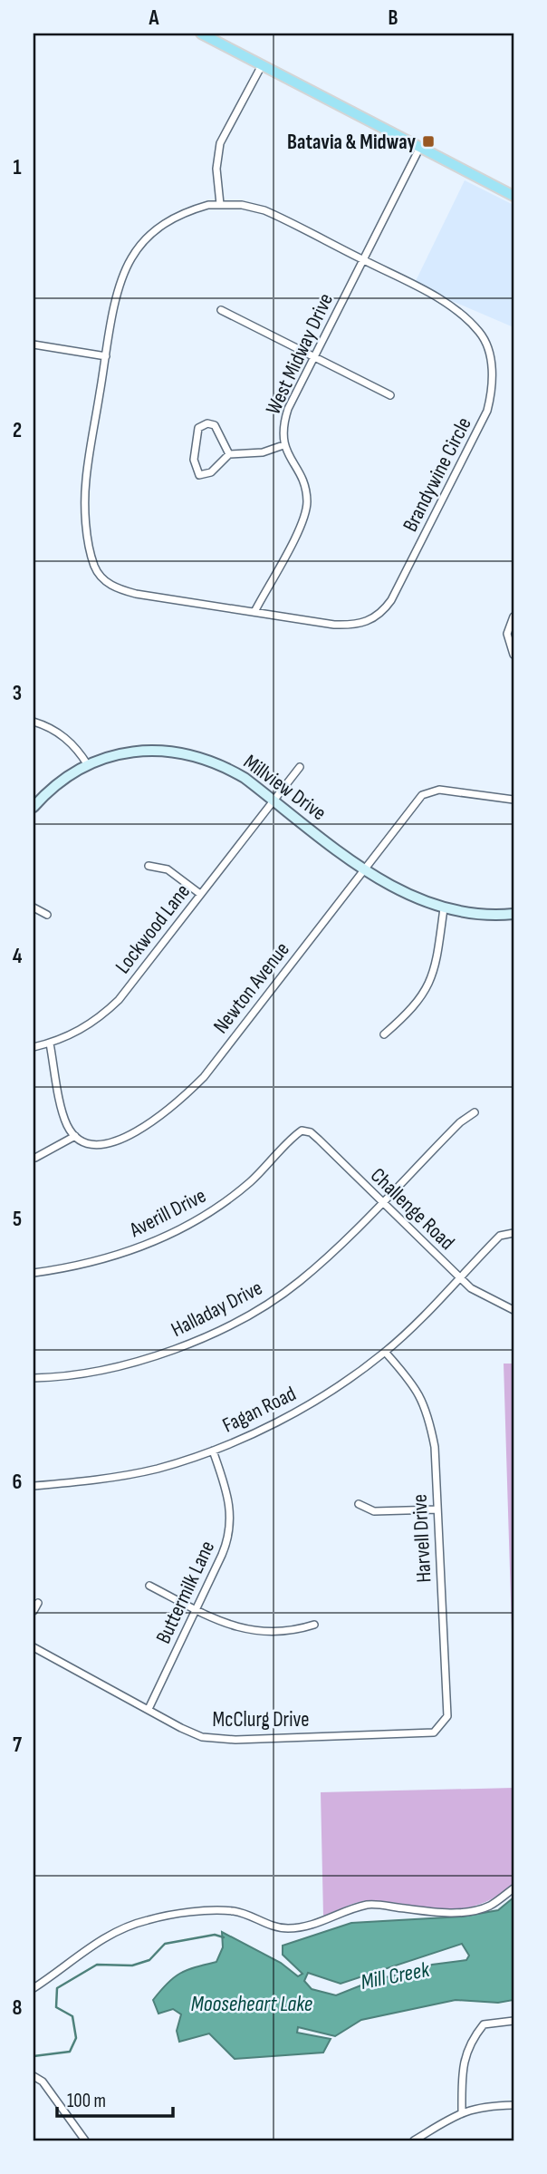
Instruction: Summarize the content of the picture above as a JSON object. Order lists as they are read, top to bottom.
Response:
{
  "streets": {
    "street": [
      "West Midway Drive",
      "Brandywine Circle",
      "Millview Drive",
      "Lockwood Lane",
      "Newton Avenue",
      "Challenge Road",
      "Averill Drive",
      "Halladay Drive",
      "Fagan Road",
      "Harvell Drive",
      "Buttermilk Lane",
      "McClurg Drive"
    ]
  },
  "crossings": [
    ["West Midway Drive", "Brandywine Circle"],
    ["Millview Drive", "Lockwood Lane"],
    ["Millview Drive", "Newton Avenue"],
    ["Challenge Road", "Averill Drive"],
    ["Challenge Road", "Halladay Drive"],
    ["Challenge Road", "Fagan Road"],
    ["Fagan Road", "Harvell Drive"],
    ["Fagan Road", "Buttermilk Lane"],
    ["Harvell Drive", "McClurg Drive"],
    ["Buttermilk Lane", "McClurg Drive"]
  ],
  "water": ["Mill Creek", "Mooseheart Lake"],
  "places": {
    "transit": ["Batavia & Midway"]
  },
  "scale_bar": "100 m",
  "grid": {
    "columns": ["A", "B"],
    "rows": [
      "1",
      "2",
      "3",
      "4",
      "5",
      "6",
      "7",
      "8"
    ]
  }
}
